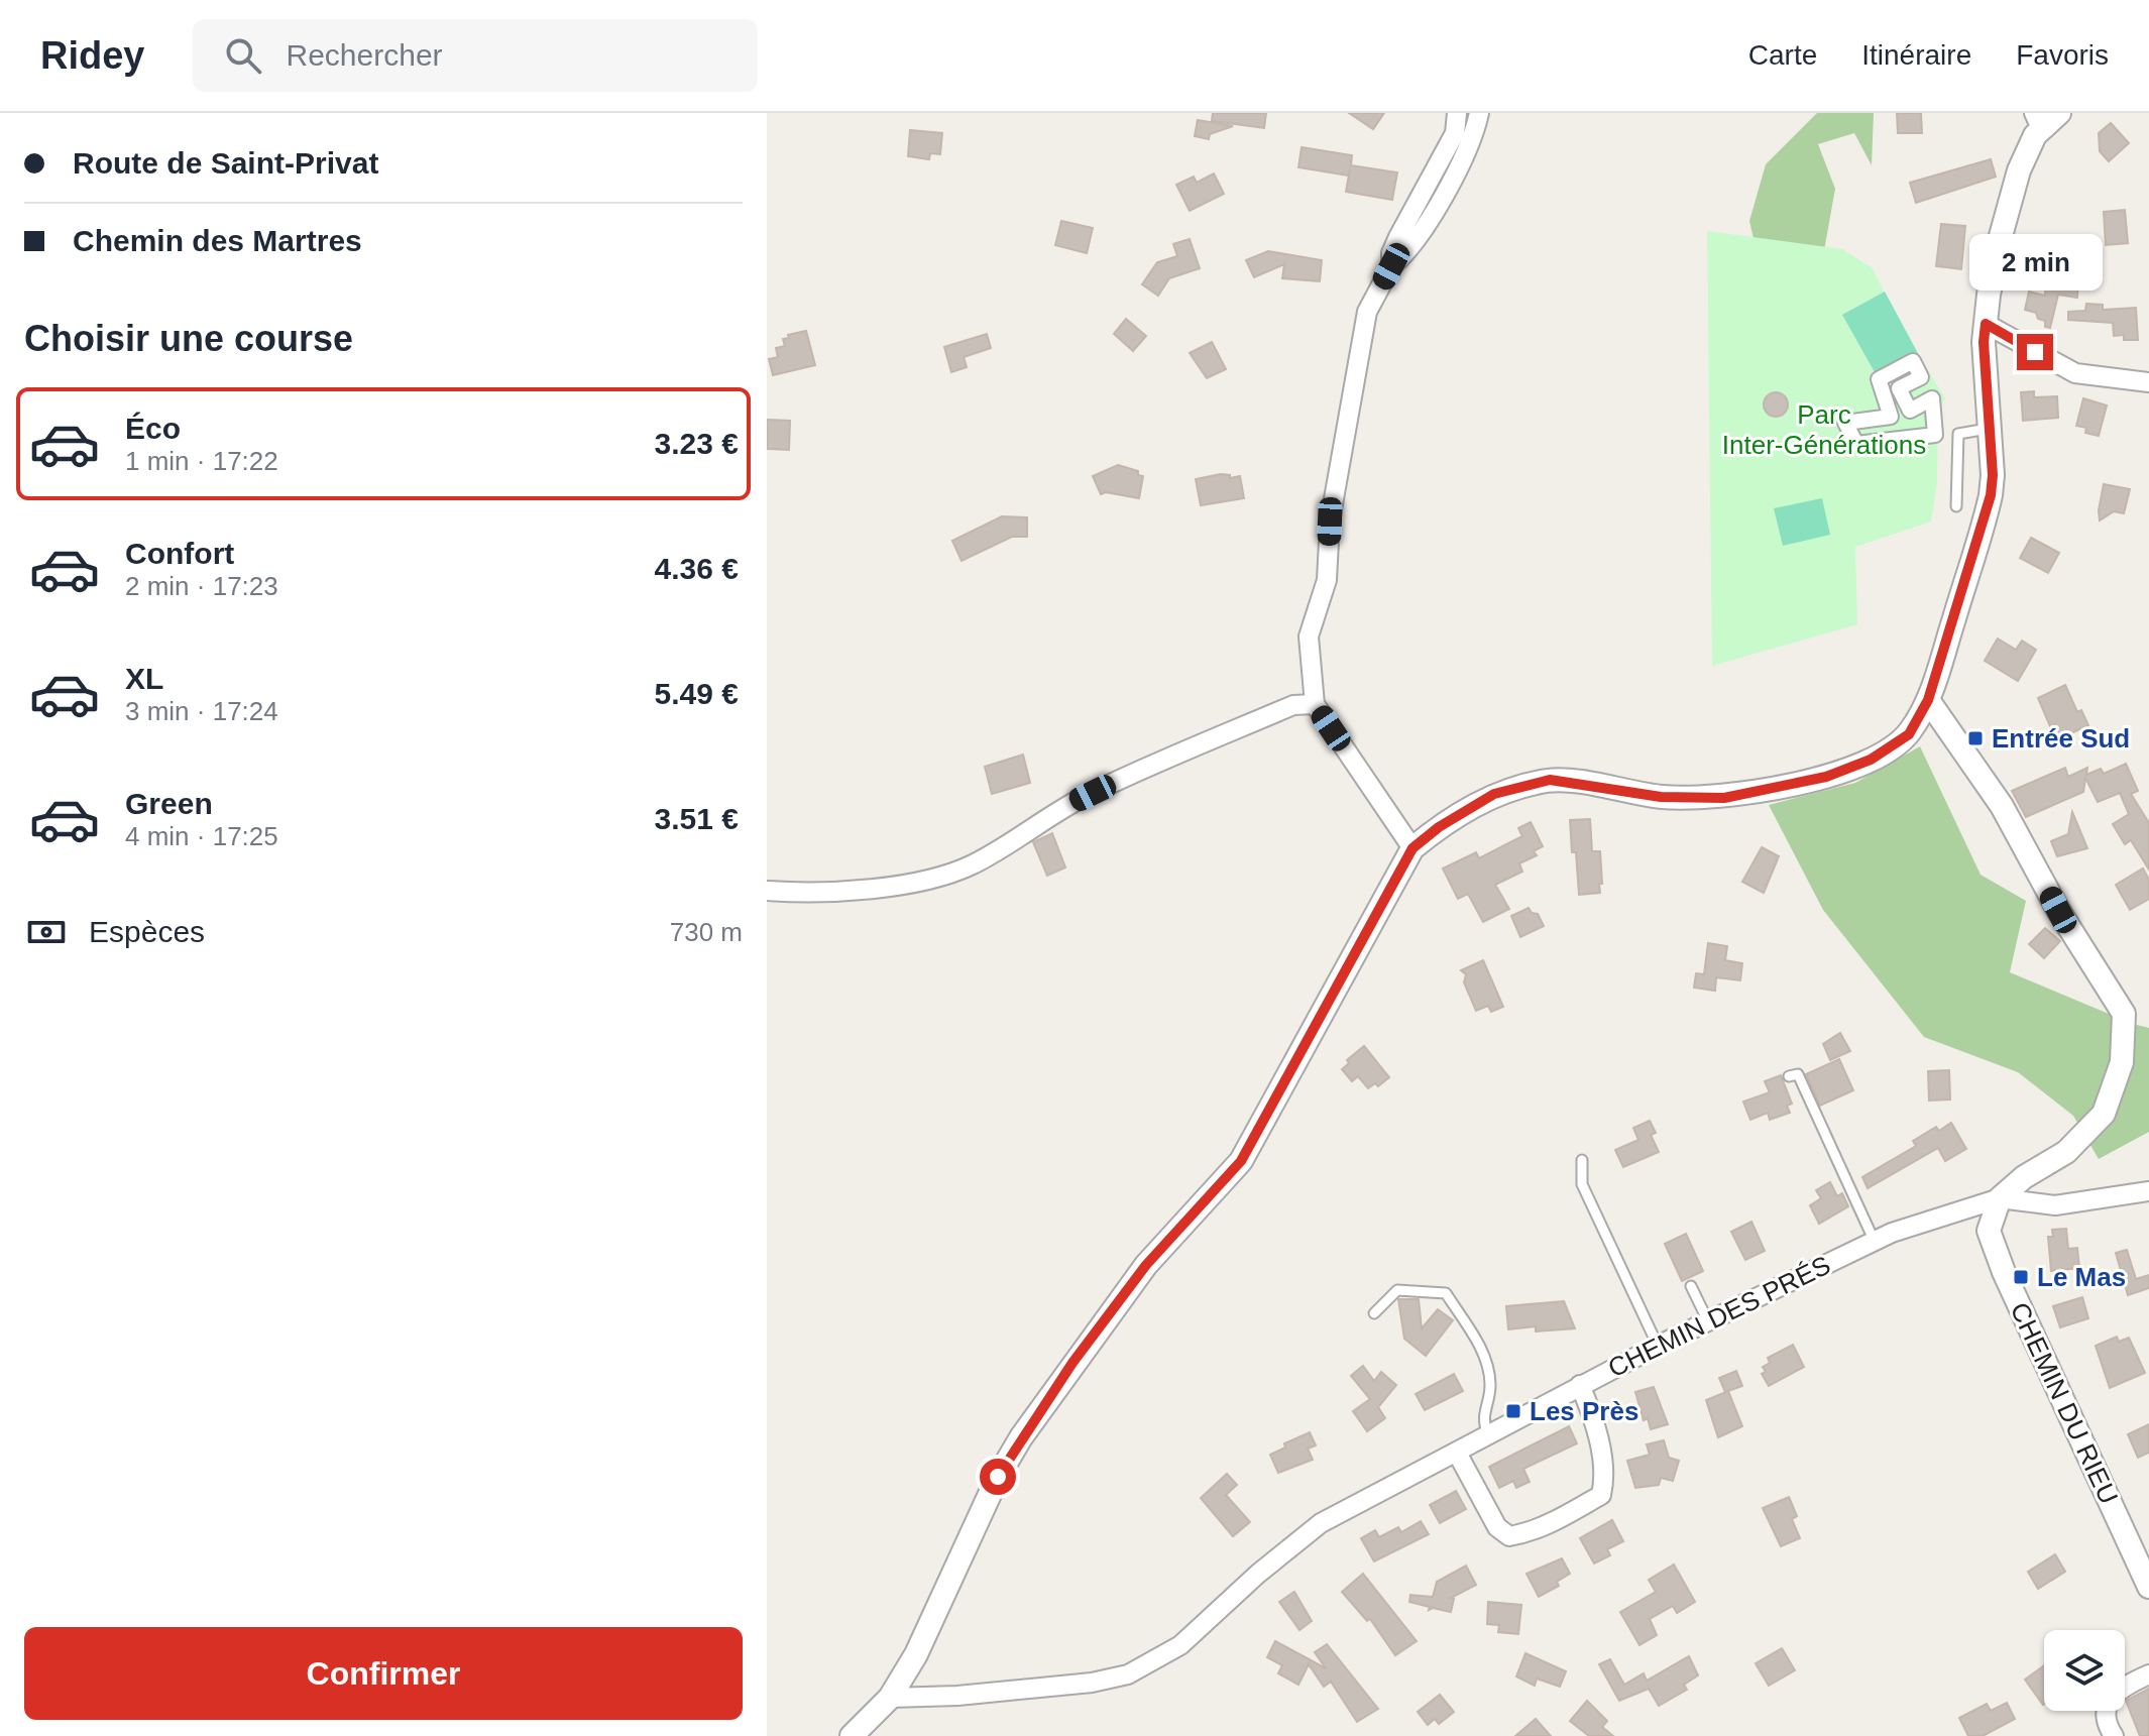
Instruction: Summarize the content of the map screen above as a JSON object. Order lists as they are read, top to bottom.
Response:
{
  "streets": {
    "street": ["CHEMIN DES PRÉS", "CHEMIN DU RIEU"]
  },
  "crossings": [
    ["CHEMIN DES PRÉS", "CHEMIN DU RIEU"]
  ],
  "parks": ["Parc Inter-Générations"],
  "places": {
    "transit": ["Entrée Sud", "Le Mas", "Les Près"]
  },
  "page": {
    "header": "Ridey",
    "search": "Rechercher",
    "nav": ["Carte", "Itinéraire", "Favoris"],
    "banner": ["Route de Saint-Privat", "Chemin des Martres"],
    "bubble": "2 min",
    "heading": "Choisir une course",
    "list": [
      {
        "name": "Éco",
        "note": "1 min · 17:22",
        "value": "3.23 €"
      },
      {
        "name": "Confort",
        "note": "2 min · 17:23",
        "value": "4.36 €"
      },
      {
        "name": "XL",
        "note": "3 min · 17:24",
        "value": "5.49 €"
      },
      {
        "name": "Green",
        "note": "4 min · 17:25",
        "value": "3.51 €"
      }
    ],
    "pay": ["Espèces", "730 m"],
    "buttons": "Confirmer"
  }
}
